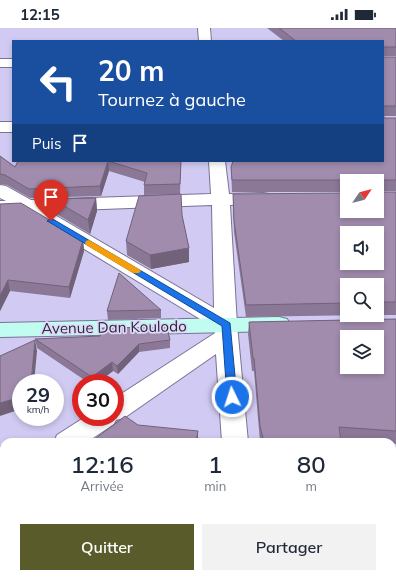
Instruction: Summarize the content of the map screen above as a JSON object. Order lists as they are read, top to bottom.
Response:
{
  "streets": {
    "street": ["Avenue Dan Koulodo"]
  },
  "north": "top right",
  "page": {
    "status": "12:15",
    "turn": ["20 m", "Tournez à gauche"],
    "then": "Puis",
    "speed": "29 km/h",
    "limit": "30",
    "eta": [
      "12:16",
      "Arrivée",
      "1",
      "min",
      "80",
      "m"
    ],
    "buttons": ["Quitter", "Partager"]
  }
}
